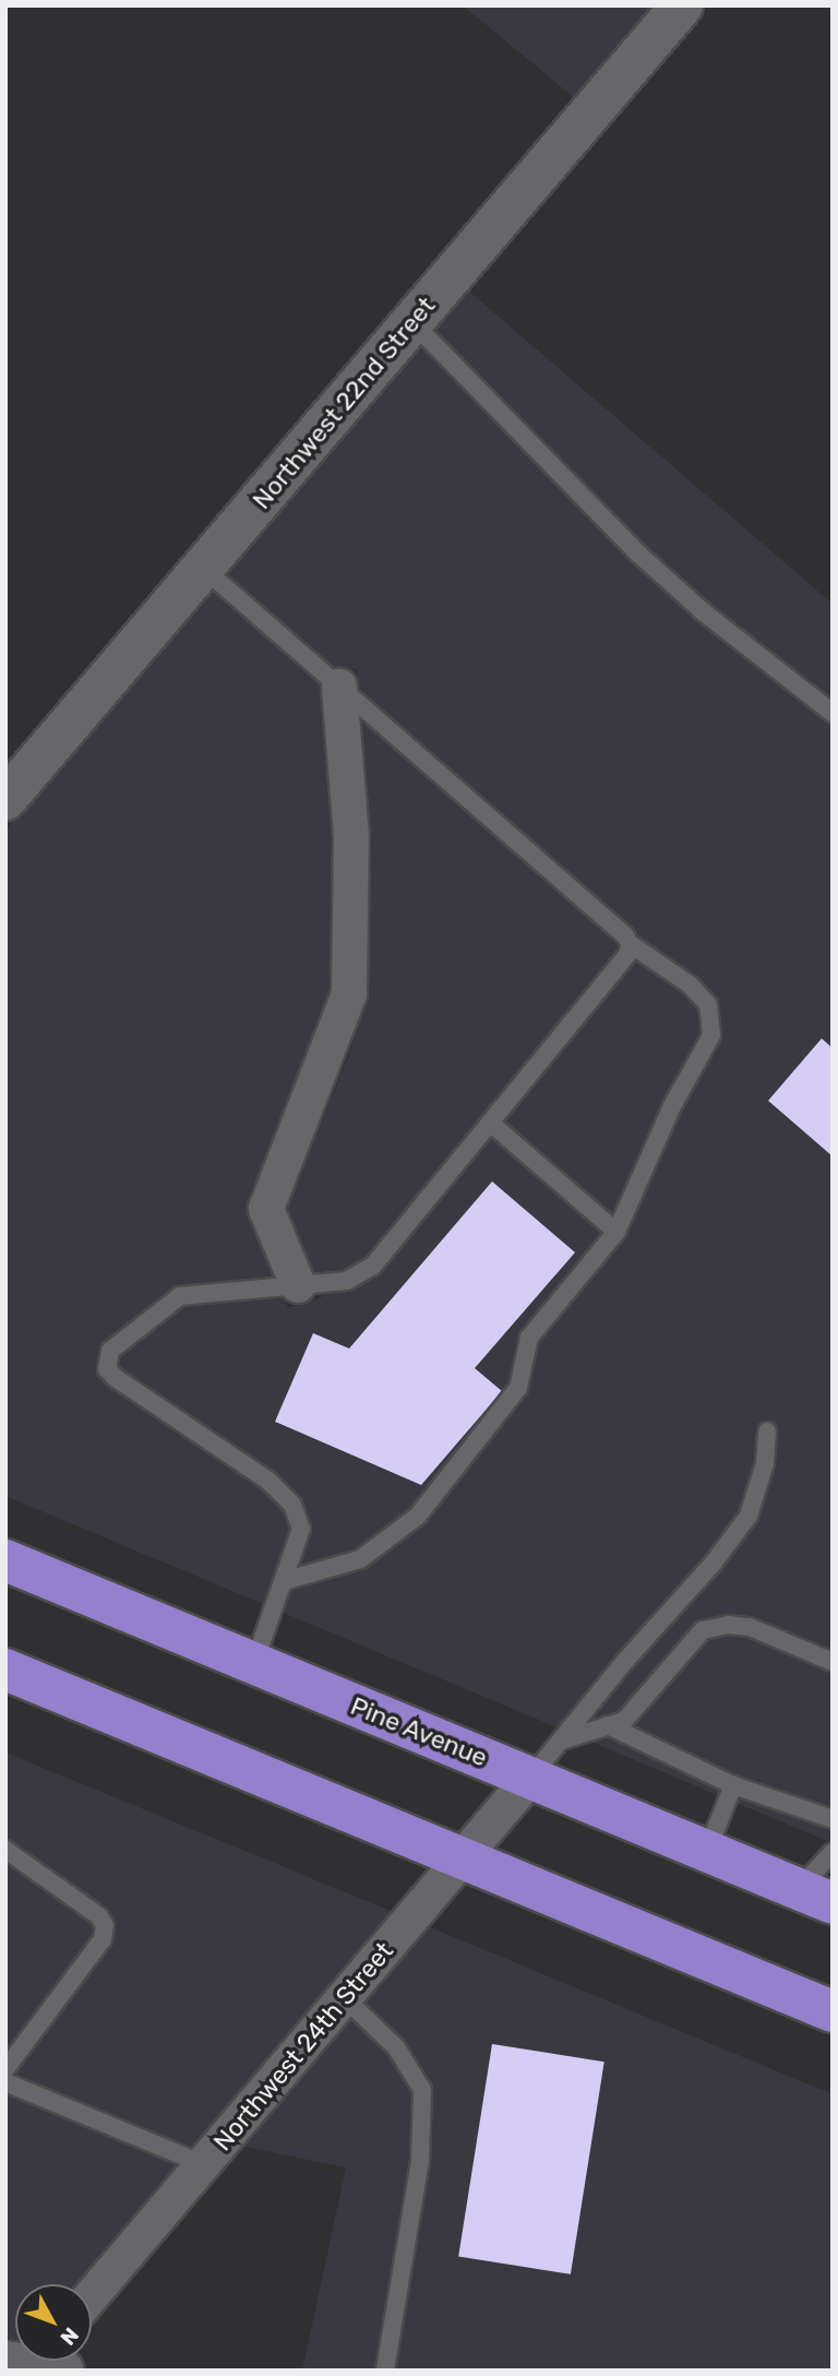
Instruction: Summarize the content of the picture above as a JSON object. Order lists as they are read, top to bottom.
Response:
{
  "streets": {
    "highway": ["Pine Avenue"],
    "street": ["Northwest 22nd Street", "Northwest 24th Street"]
  },
  "crossings": [
    ["Pine Avenue", "Northwest 24th Street"]
  ],
  "north": "bottom right"
}
